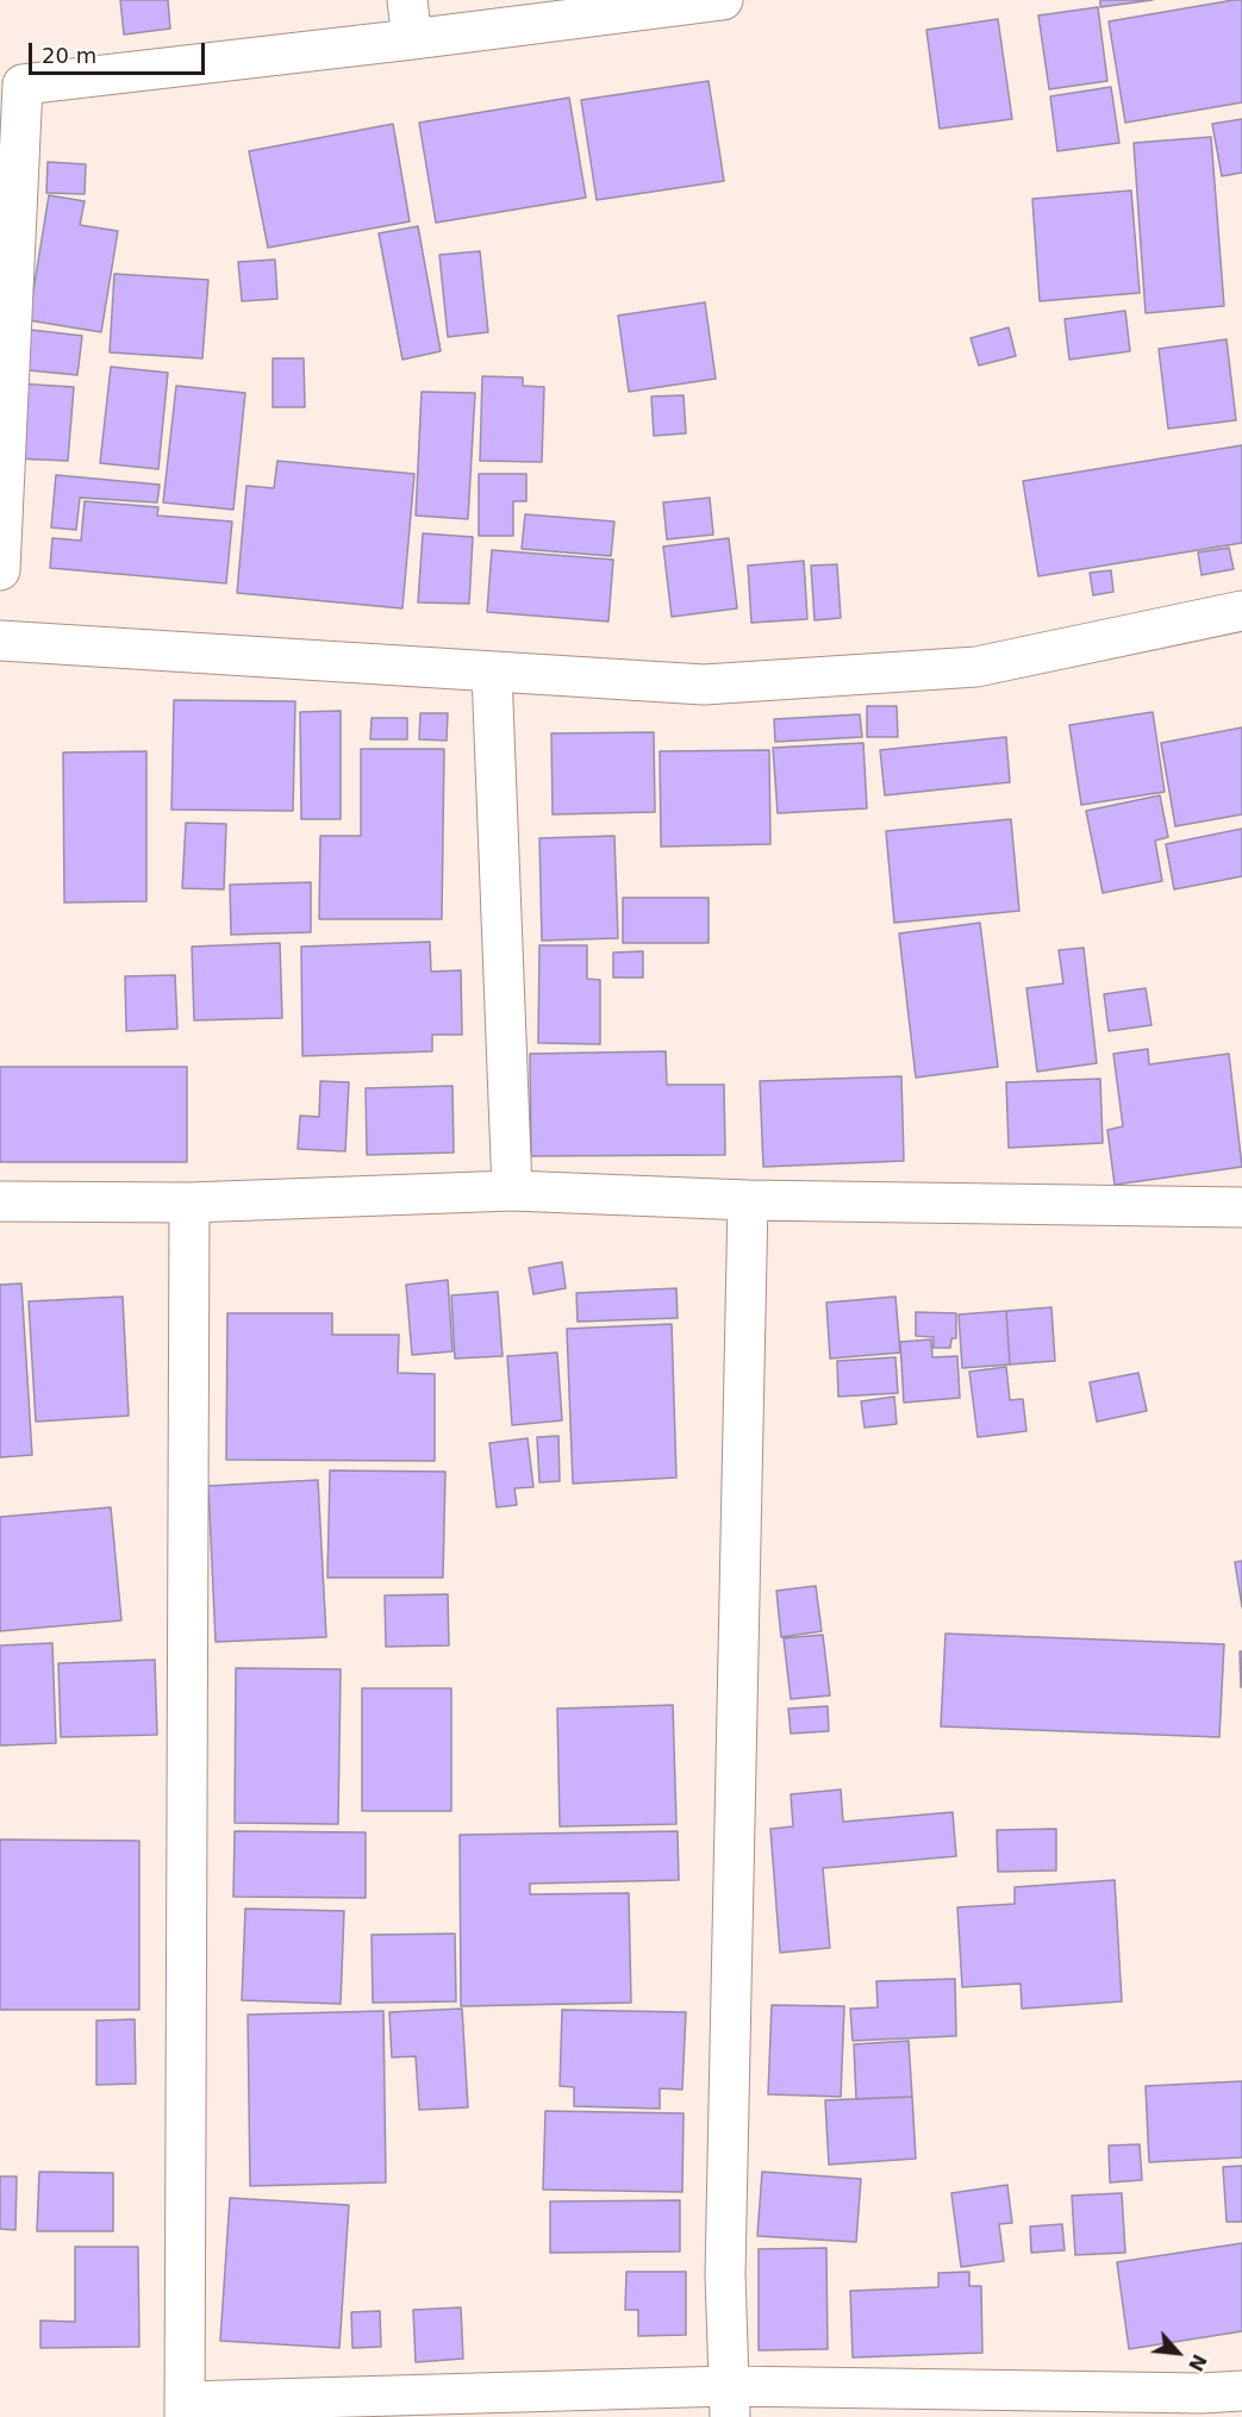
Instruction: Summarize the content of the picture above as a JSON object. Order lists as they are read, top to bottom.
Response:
{
  "scale_bar": "20 m",
  "north": "bottom right"
}
